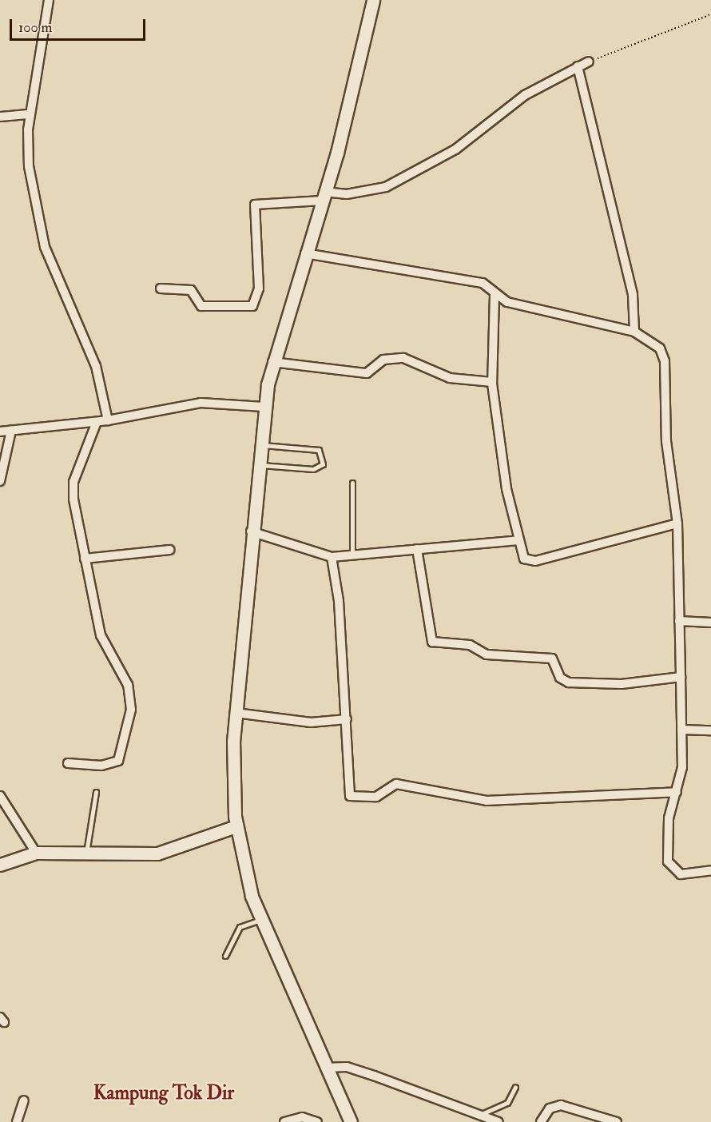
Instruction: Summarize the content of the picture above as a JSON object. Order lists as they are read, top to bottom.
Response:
{
  "districts": ["Kampung Tok Dir"],
  "scale_bar": "100 m"
}
